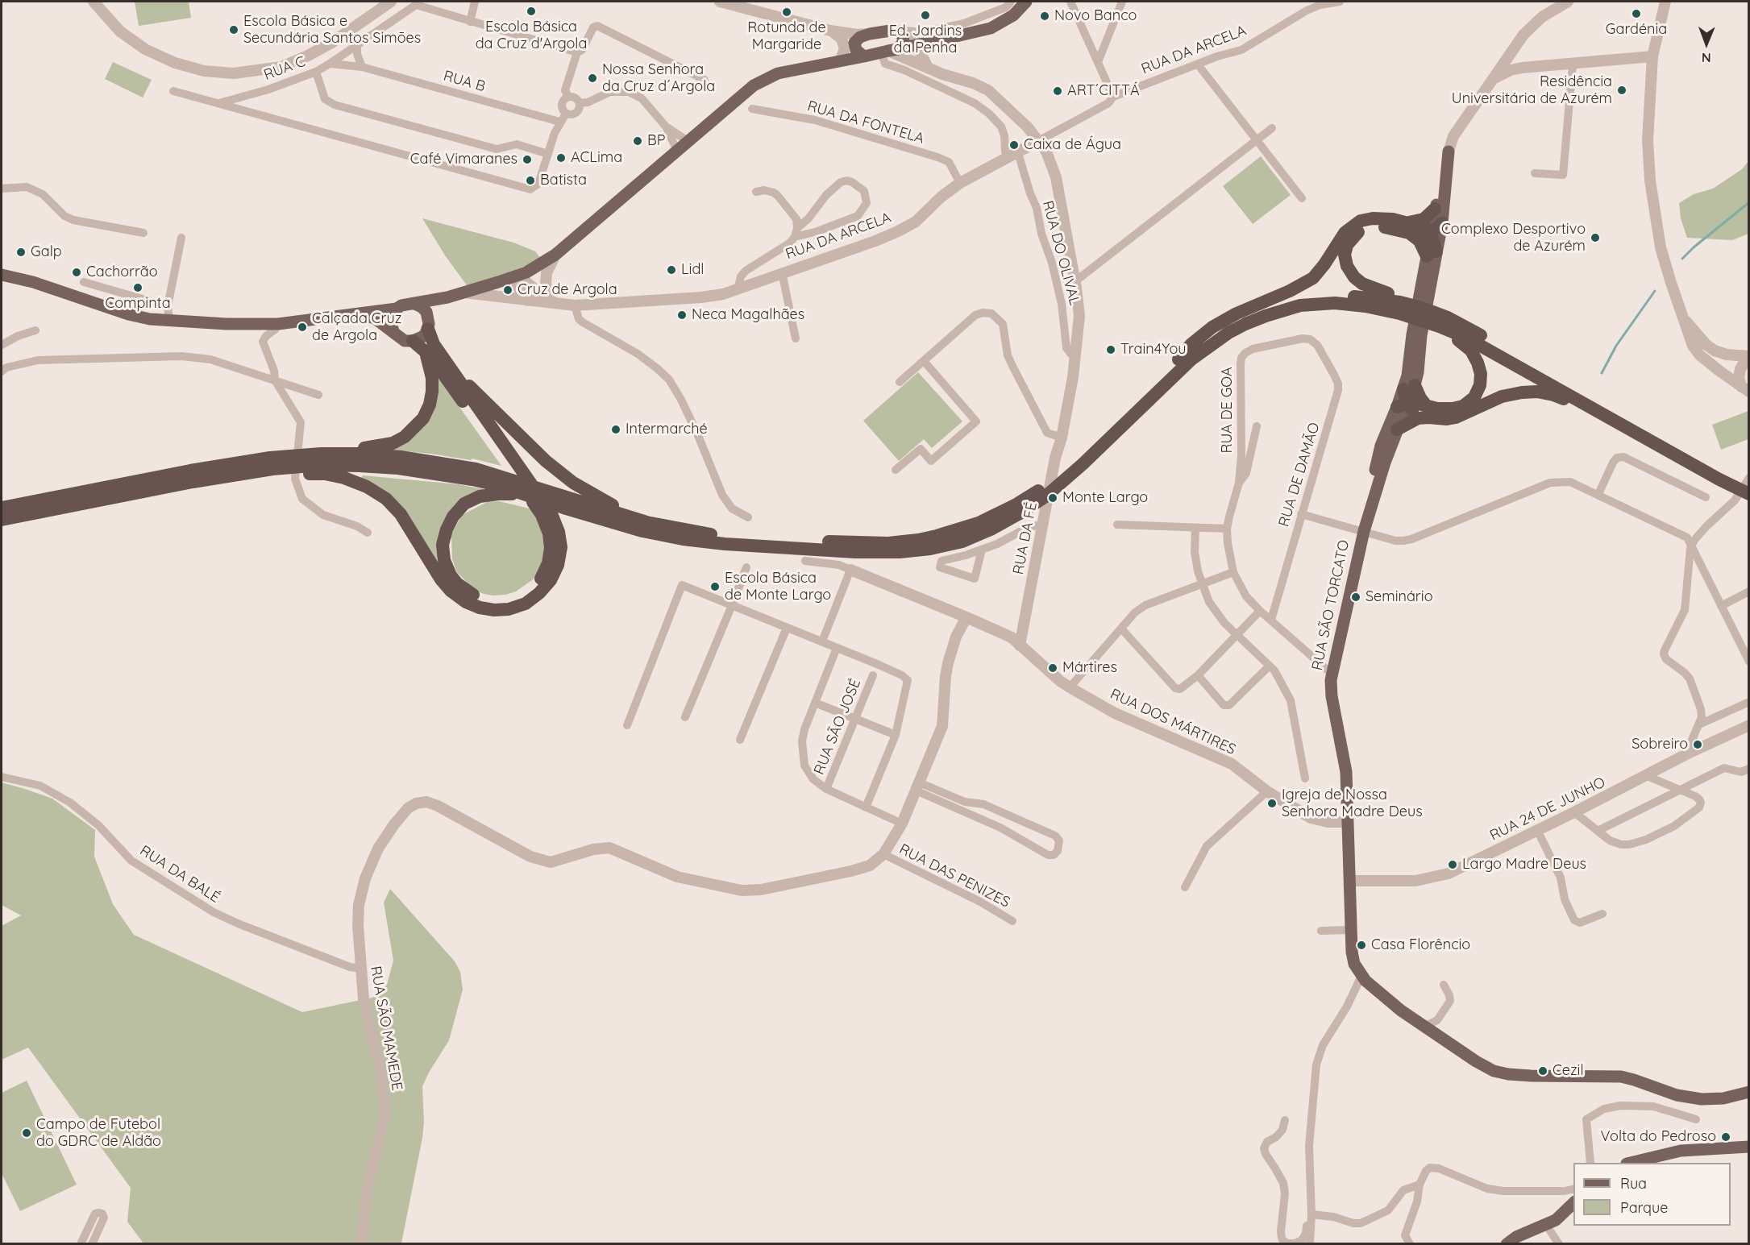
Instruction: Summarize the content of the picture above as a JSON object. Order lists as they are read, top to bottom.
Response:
{
  "streets": {
    "main road": ["RUA SÃO TORCATO"],
    "street": [
      "RUA DA ARCELA",
      "RUA C",
      "RUA B",
      "RUA DA FONTELA",
      "RUA DO OLIVAL",
      "RUA DE GOA",
      "RUA DE DAMÃO",
      "RUA DA FÉ",
      "RUA DOS MÁRTIRES",
      "RUA SÃO JOSÉ",
      "RUA 24 DE JUNHO",
      "RUA DA BALÉ",
      "RUA DAS PENIZES",
      "RUA SÃO MAMEDE"
    ]
  },
  "crossings": [
    ["RUA DA ARCELA", "RUA DA FONTELA"],
    ["RUA DA ARCELA", "RUA DO OLIVAL"],
    ["RUA DA ARCELA", "RUA DA FÉ"],
    ["RUA C", "RUA B"],
    ["RUA DO OLIVAL", "RUA DA FÉ"],
    ["RUA DE GOA", "RUA DE DAMÃO"],
    ["RUA DE GOA", "RUA SÃO TORCATO"],
    ["RUA DA FÉ", "RUA DOS MÁRTIRES"],
    ["RUA SÃO TORCATO", "RUA DOS MÁRTIRES"],
    ["RUA SÃO TORCATO", "RUA 24 DE JUNHO"],
    ["RUA DOS MÁRTIRES", "RUA SÃO MAMEDE"],
    ["RUA DA BALÉ", "RUA SÃO MAMEDE"],
    ["RUA DAS PENIZES", "RUA SÃO MAMEDE"]
  ],
  "places": [
    "Escola Básica da Cruz d'Argola",
    "Rotunda de Margaride",
    "Gardénia",
    "Ed. Jardins da Penha",
    "Novo Banco",
    "Escola Básica e Secundária Santos Simões",
    "Nossa Senhora da Cruz d´Argola",
    "Residência Universitária de Azurém",
    "ART´CITTÁ",
    "BP",
    "Caixa de Água",
    "ACLima",
    "Café Vimaranes",
    "Batista",
    "Complexo Desportivo de Azurém",
    "Galp",
    "Lidl",
    "Cachorrão",
    "Compinta",
    "Cruz de Argola",
    "Neca Magalhães",
    "Calçada Cruz de Argola",
    "Train4You",
    "Intermarché",
    "Monte Largo",
    "Escola Básica de Monte Largo",
    "Seminário",
    "Mártires",
    "Sobreiro",
    "Igreja de Nossa Senhora Madre Deus",
    "Largo Madre Deus",
    "Casa Florêncio",
    "Cezil",
    "Campo de Futebol do GDRC de Aldão",
    "Volta do Pedroso"
  ],
  "legend": ["Rua", "Parque"],
  "north": "bottom"
}
